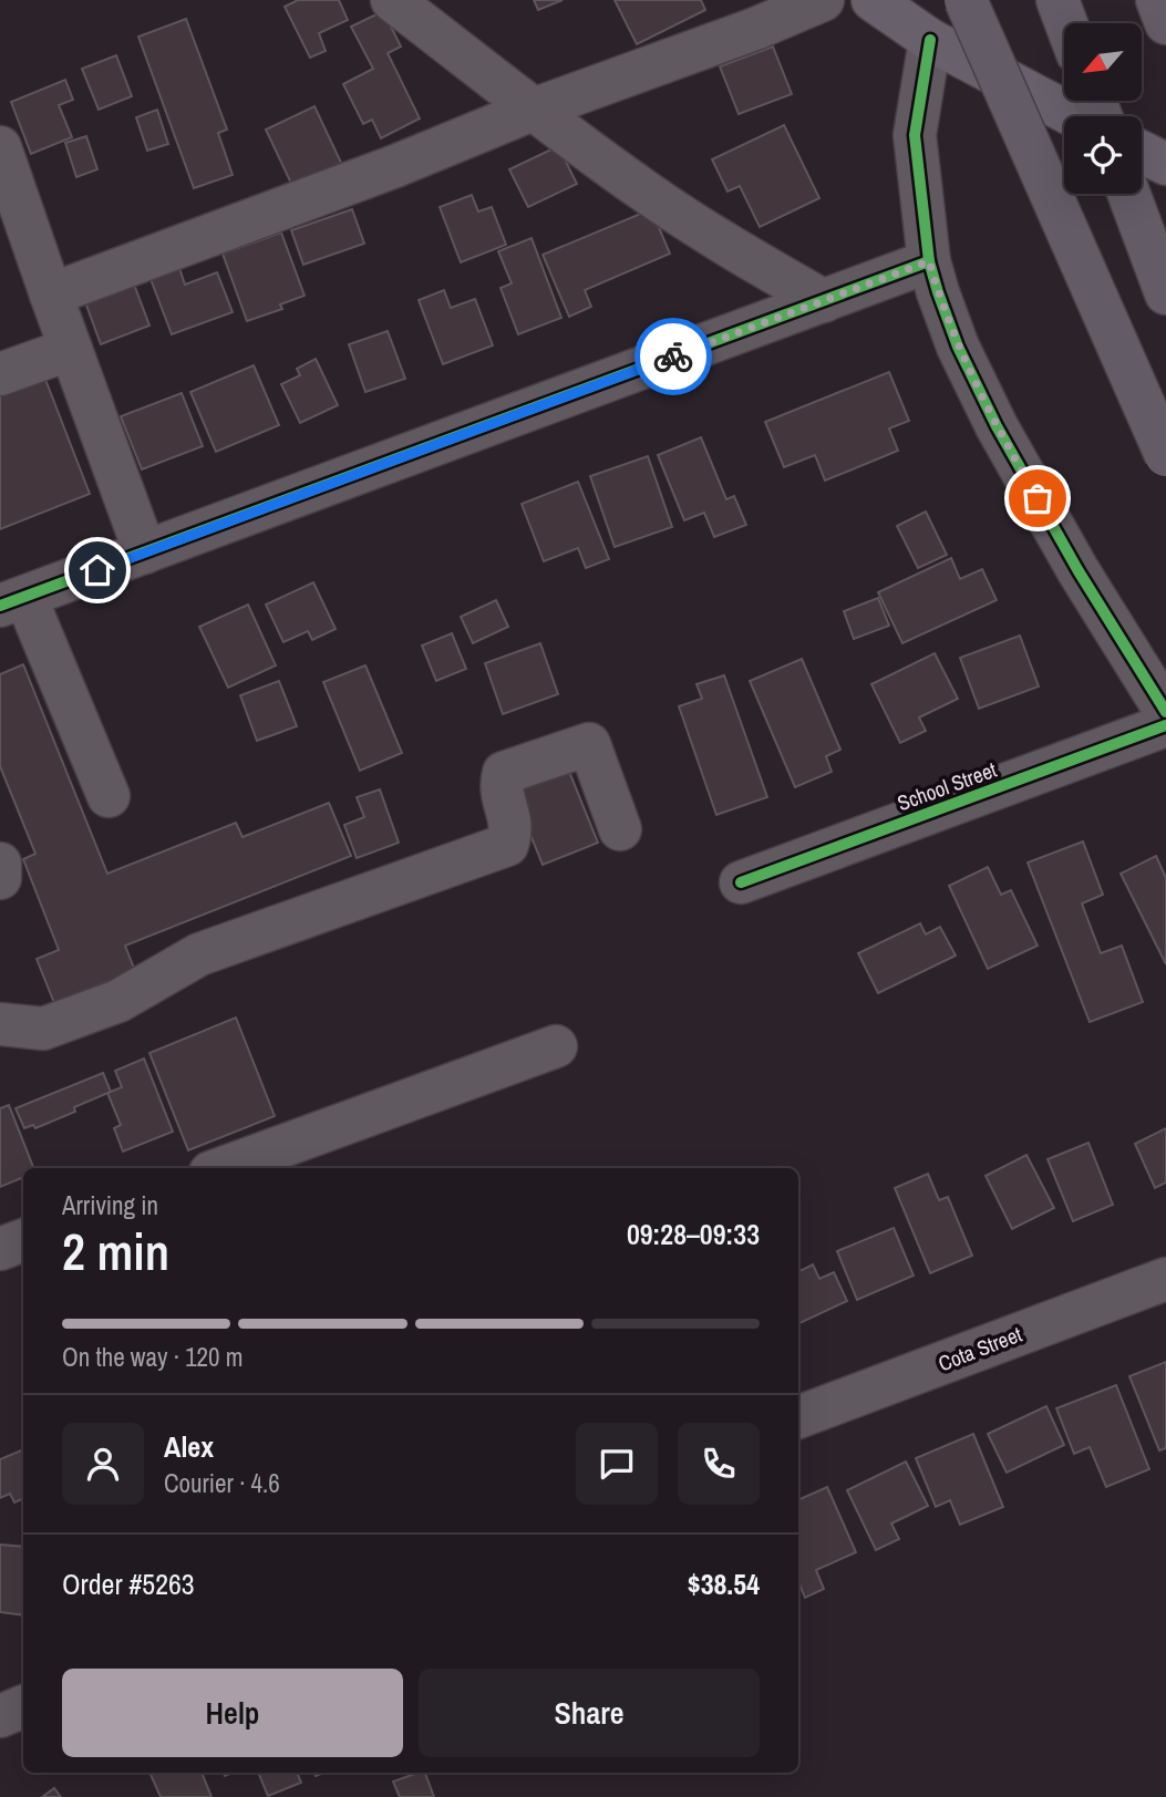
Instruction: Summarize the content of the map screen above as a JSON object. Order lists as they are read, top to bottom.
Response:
{
  "streets": {
    "street": ["School Street", "Cota Street"]
  },
  "north": "bottom left",
  "page": {
    "heading": ["2 min", "Arriving in", "09:28–09:33"],
    "panel": [
      "Alex",
      "Courier · 4.6",
      "Order #5263",
      "$38.54"
    ],
    "bar": "On the way · 120 m",
    "buttons": ["Help", "Share"]
  }
}
